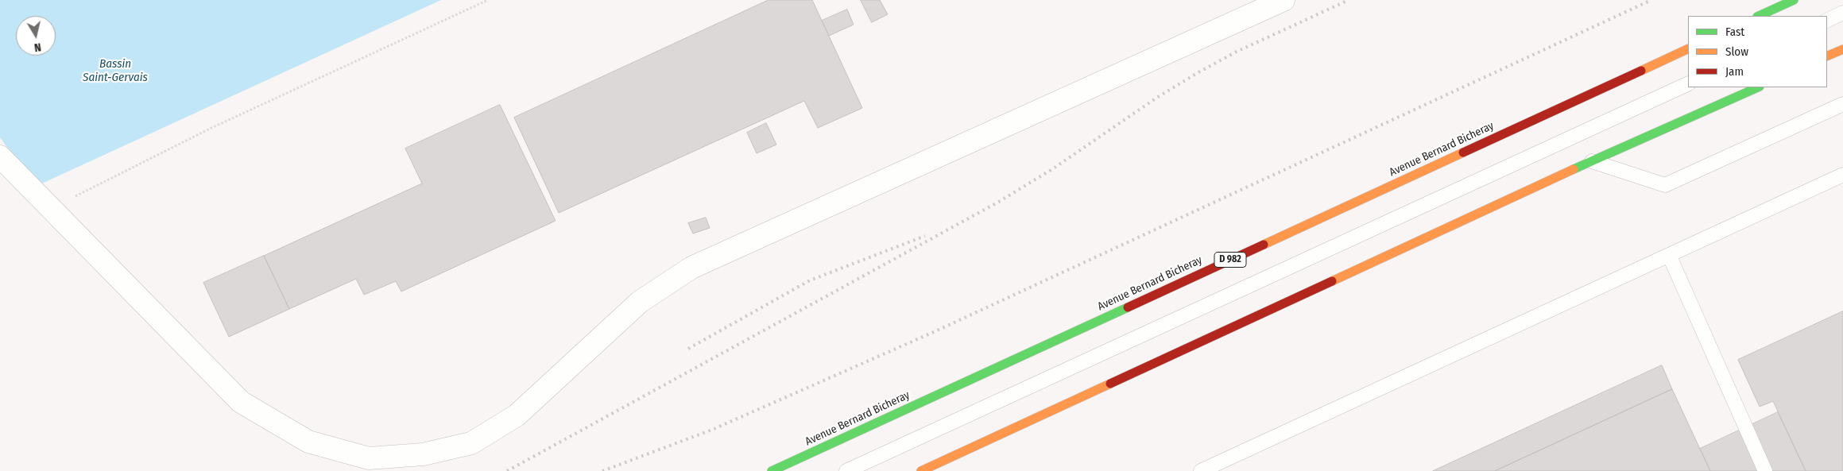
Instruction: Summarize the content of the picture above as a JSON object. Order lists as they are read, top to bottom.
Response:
{
  "streets": {
    "main road": ["Avenue Bernard Bicheray", "D 982"]
  },
  "water": ["Bassin Saint-Gervais"],
  "legend": ["Fast", "Slow", "Jam"],
  "north": "bottom"
}
